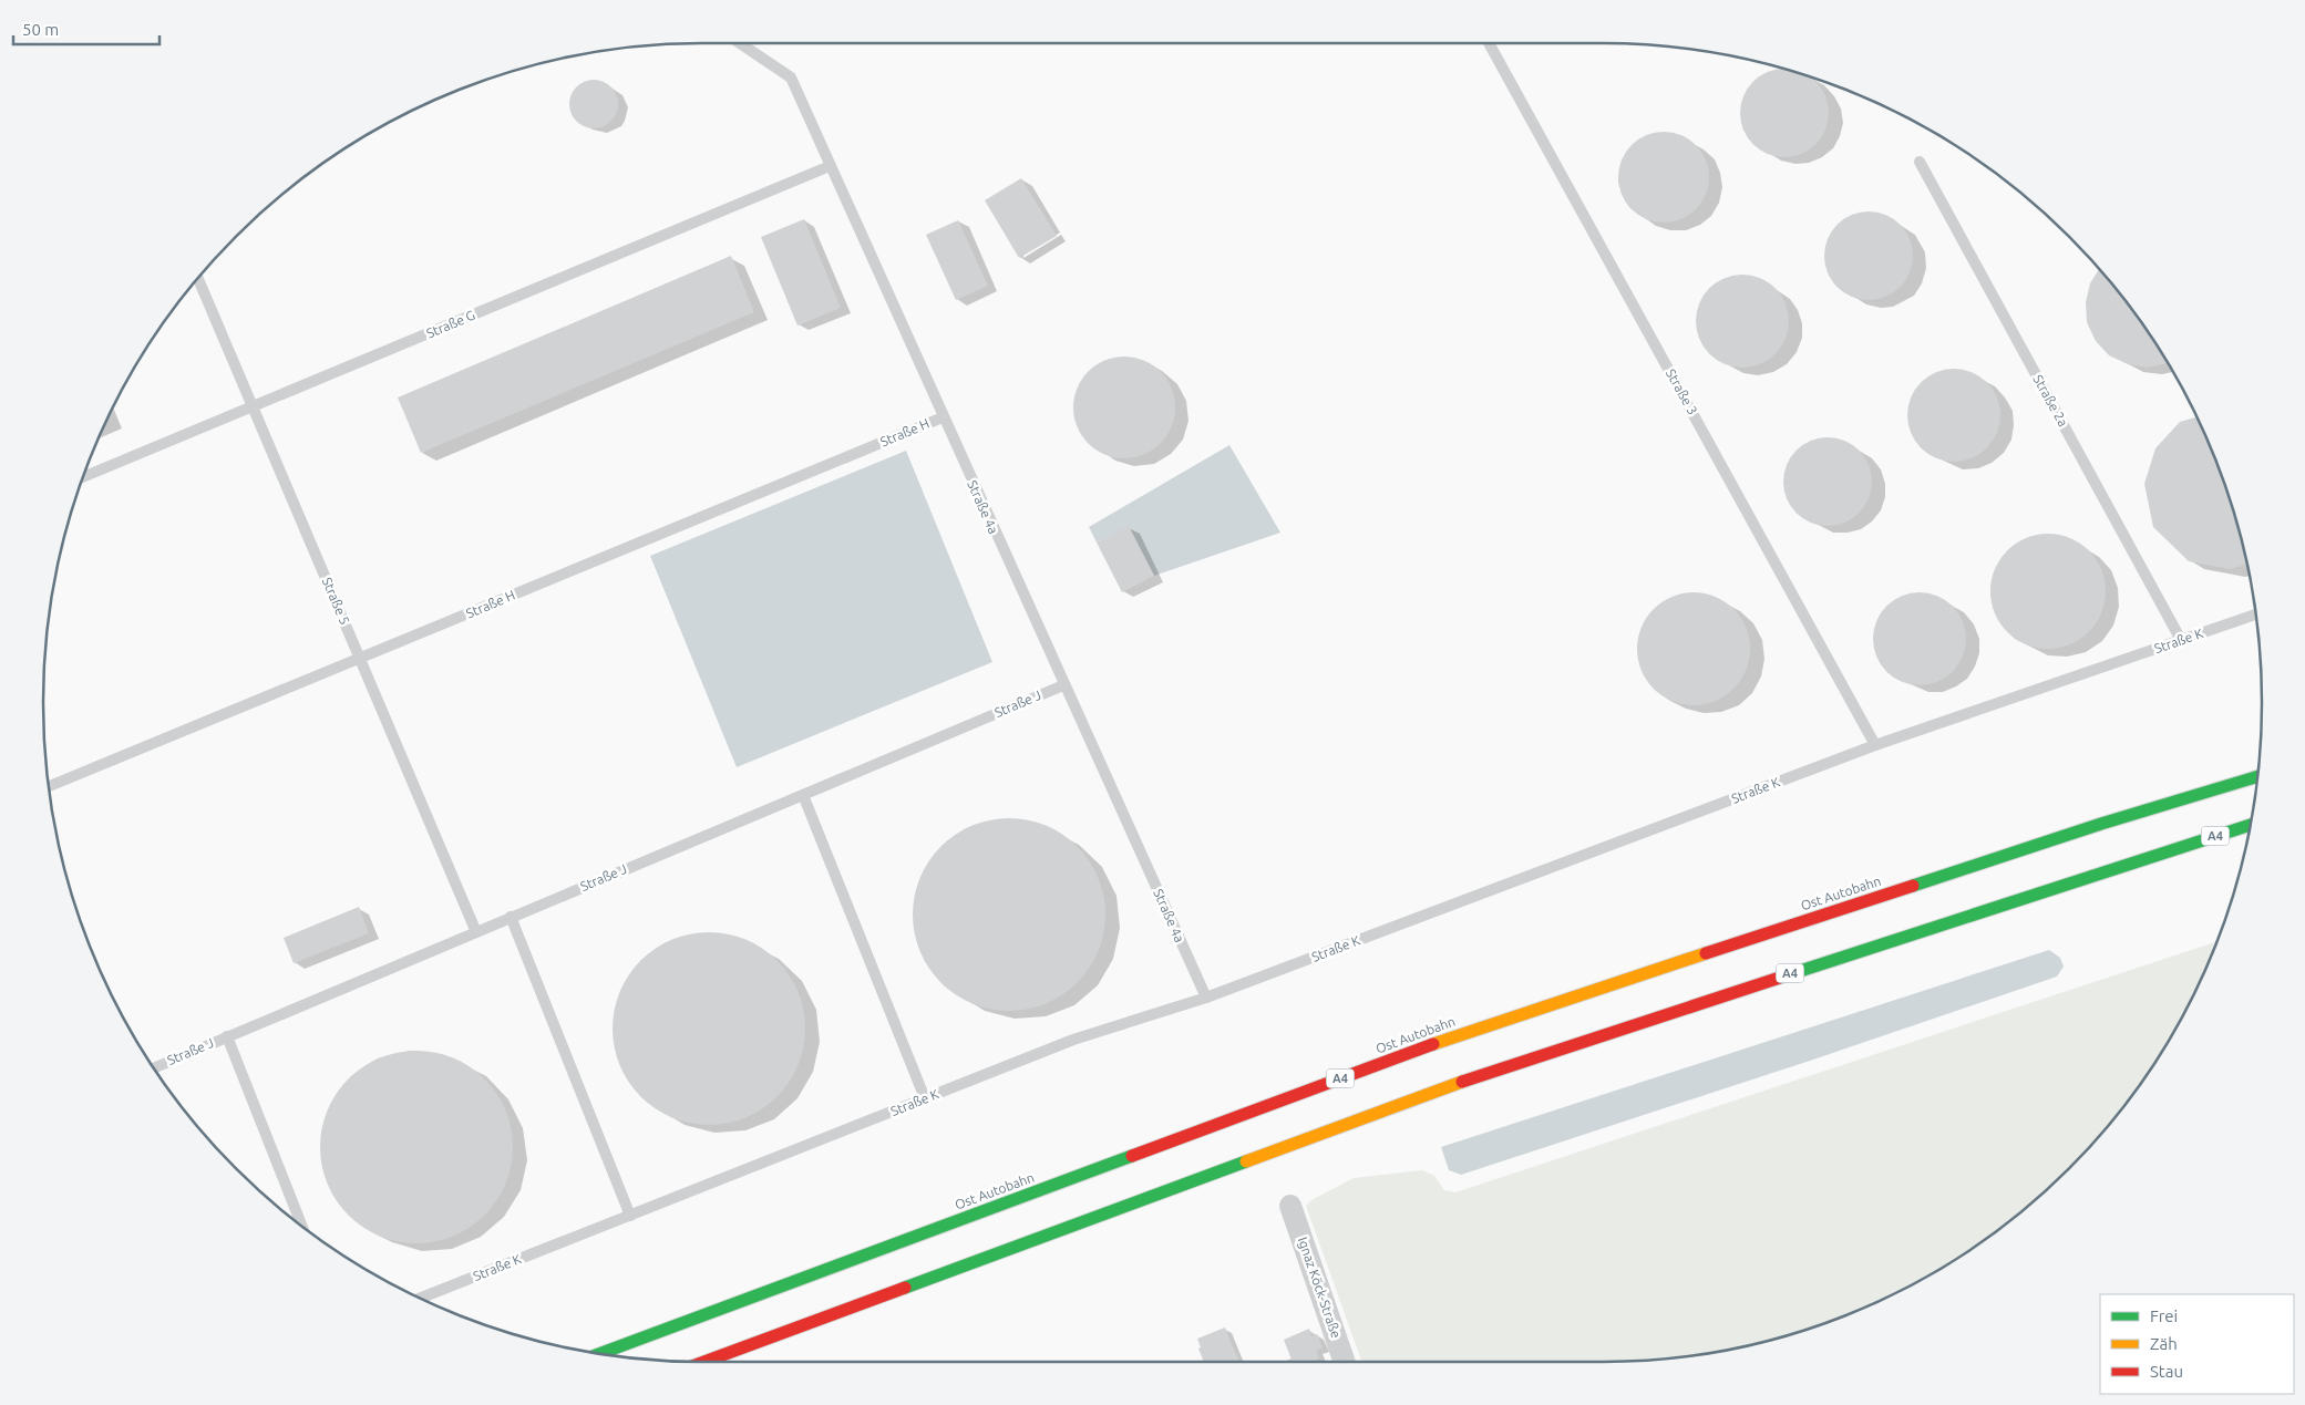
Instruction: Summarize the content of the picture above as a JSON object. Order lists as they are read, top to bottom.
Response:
{
  "streets": {
    "highway": ["A4", "Ost Autobahn"],
    "street": ["Ignaz Köck-Straße"],
    "lane": [
      "Straße G",
      "Straße 3",
      "Straße 2a",
      "Straße H",
      "Straße 4a",
      "Straße 5",
      "Straße K",
      "Straße J"
    ]
  },
  "crossings": [
    ["Straße G", "Straße 4a"],
    ["Straße G", "Straße 5"],
    ["Straße 3", "Straße K"],
    ["Straße 2a", "Straße K"],
    ["Straße H", "Straße 4a"],
    ["Straße H", "Straße 5"],
    ["Straße 4a", "Straße K"],
    ["Straße 4a", "Straße J"],
    ["Straße 5", "Straße J"]
  ],
  "legend": ["Frei", "Zäh", "Stau"],
  "scale_bar": "50 m"
}
